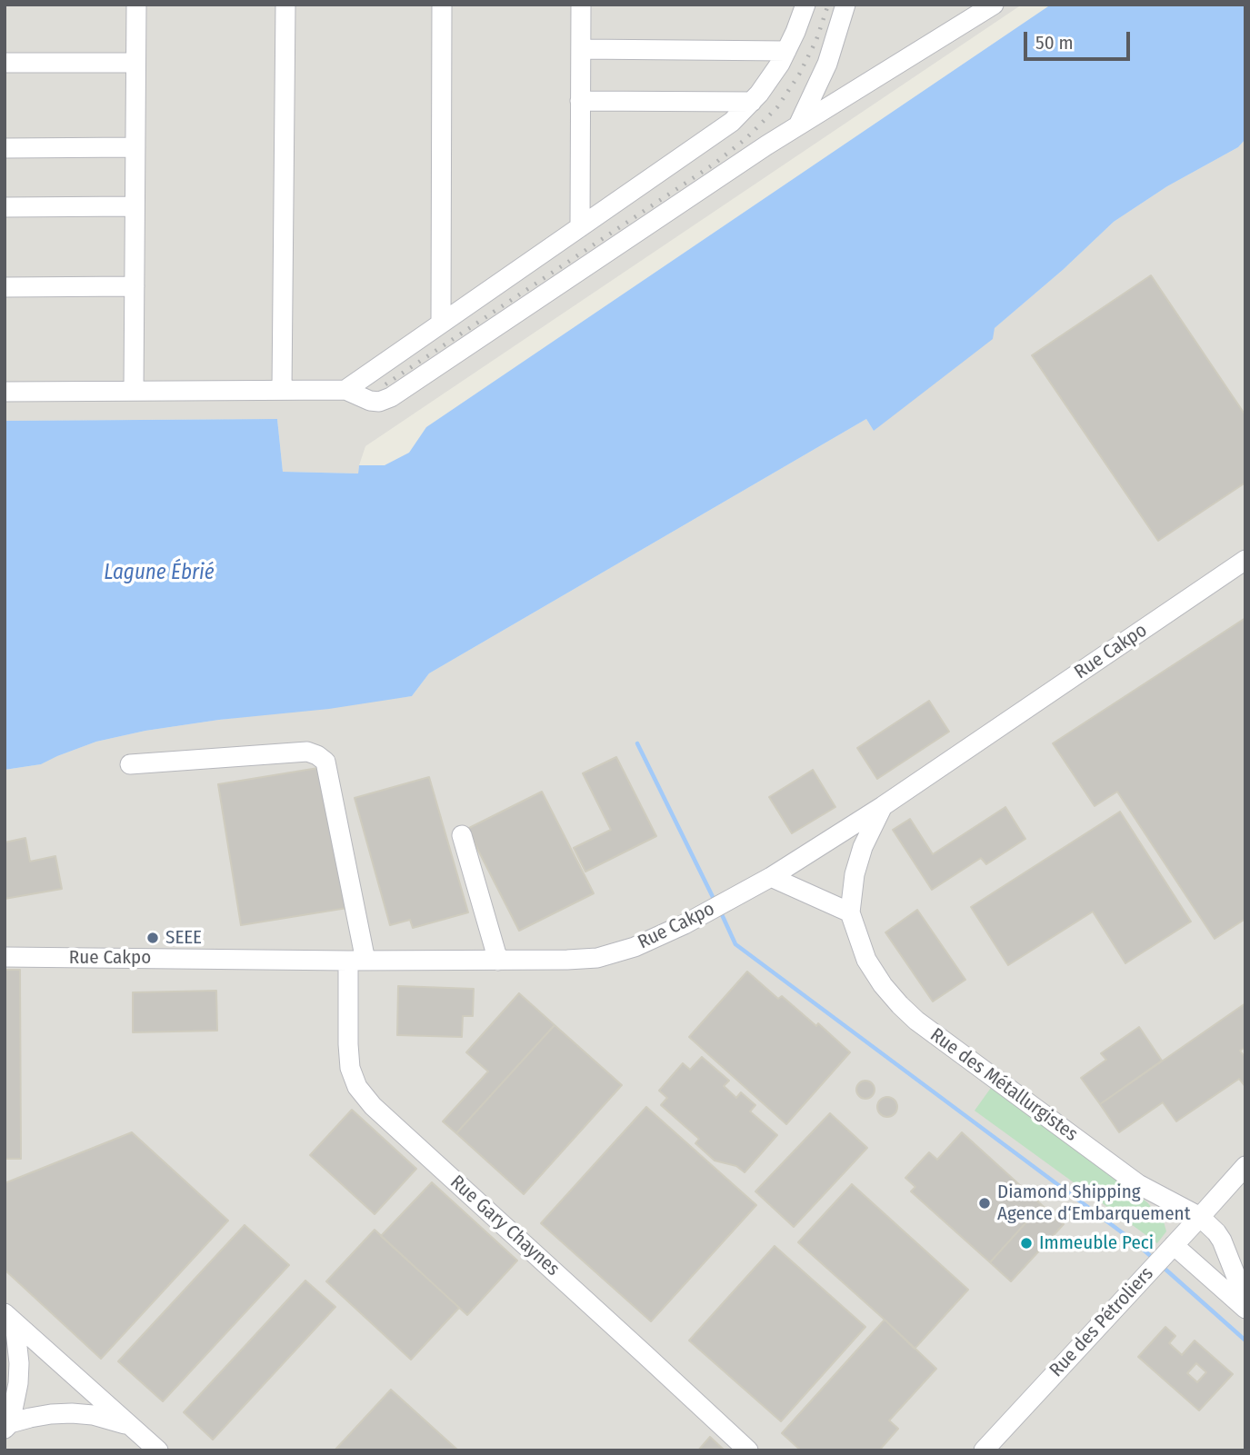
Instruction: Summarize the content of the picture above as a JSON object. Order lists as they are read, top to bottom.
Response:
{
  "streets": {
    "street": [
      "Rue Cakpo",
      "Rue des Métallurgistes",
      "Rue Gary Chaynes",
      "Rue des Pétroliers"
    ]
  },
  "crossings": [
    ["Rue Cakpo", "Rue des Métallurgistes"],
    ["Rue Cakpo", "Rue Gary Chaynes"],
    ["Rue des Métallurgistes", "Rue des Pétroliers"]
  ],
  "water": ["Lagune Ébrié"],
  "places": ["SEEE", "Diamond Shipping Agence d‘Embarquement", "Immeuble Peci"],
  "scale_bar": "50 m"
}
